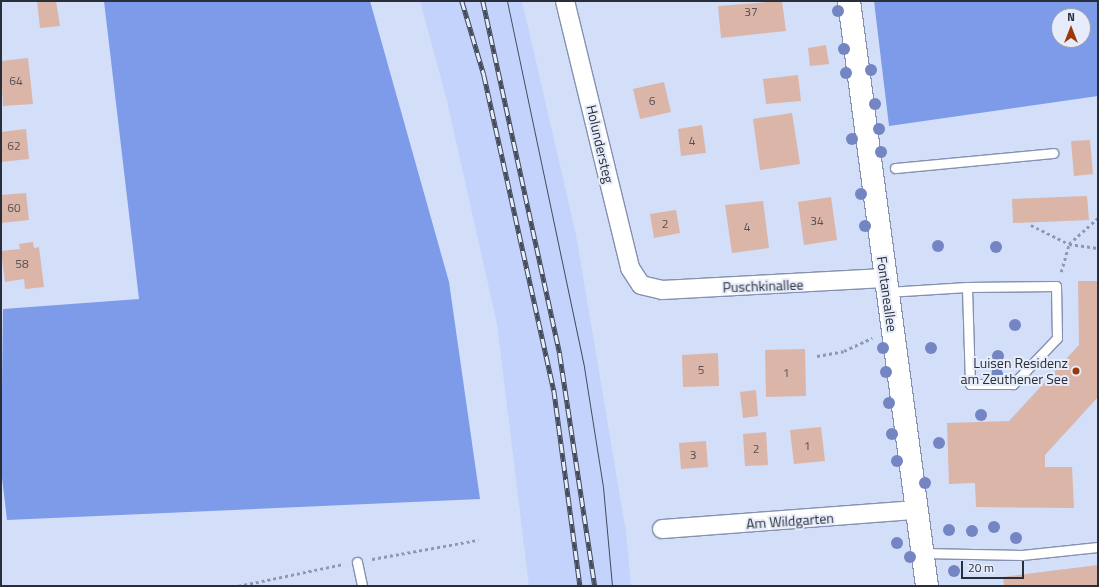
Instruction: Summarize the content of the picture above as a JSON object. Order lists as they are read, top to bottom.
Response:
{
  "streets": {
    "main road": ["Fontaneallee"],
    "street": ["Holundersteg", "Puschkinallee", "Am Wildgarten"]
  },
  "crossings": [
    ["Holundersteg", "Puschkinallee"],
    ["Puschkinallee", "Fontaneallee"],
    ["Fontaneallee", "Am Wildgarten"]
  ],
  "places": ["Luisen Residenz am Zeuthener See"],
  "house_numbers": [
    "37",
    "64",
    "6",
    "4",
    "62",
    "60",
    "34",
    "2",
    "4",
    "58",
    "5",
    "1",
    "1",
    "2",
    "3"
  ],
  "scale_bar": "20 m",
  "north": "top"
}
